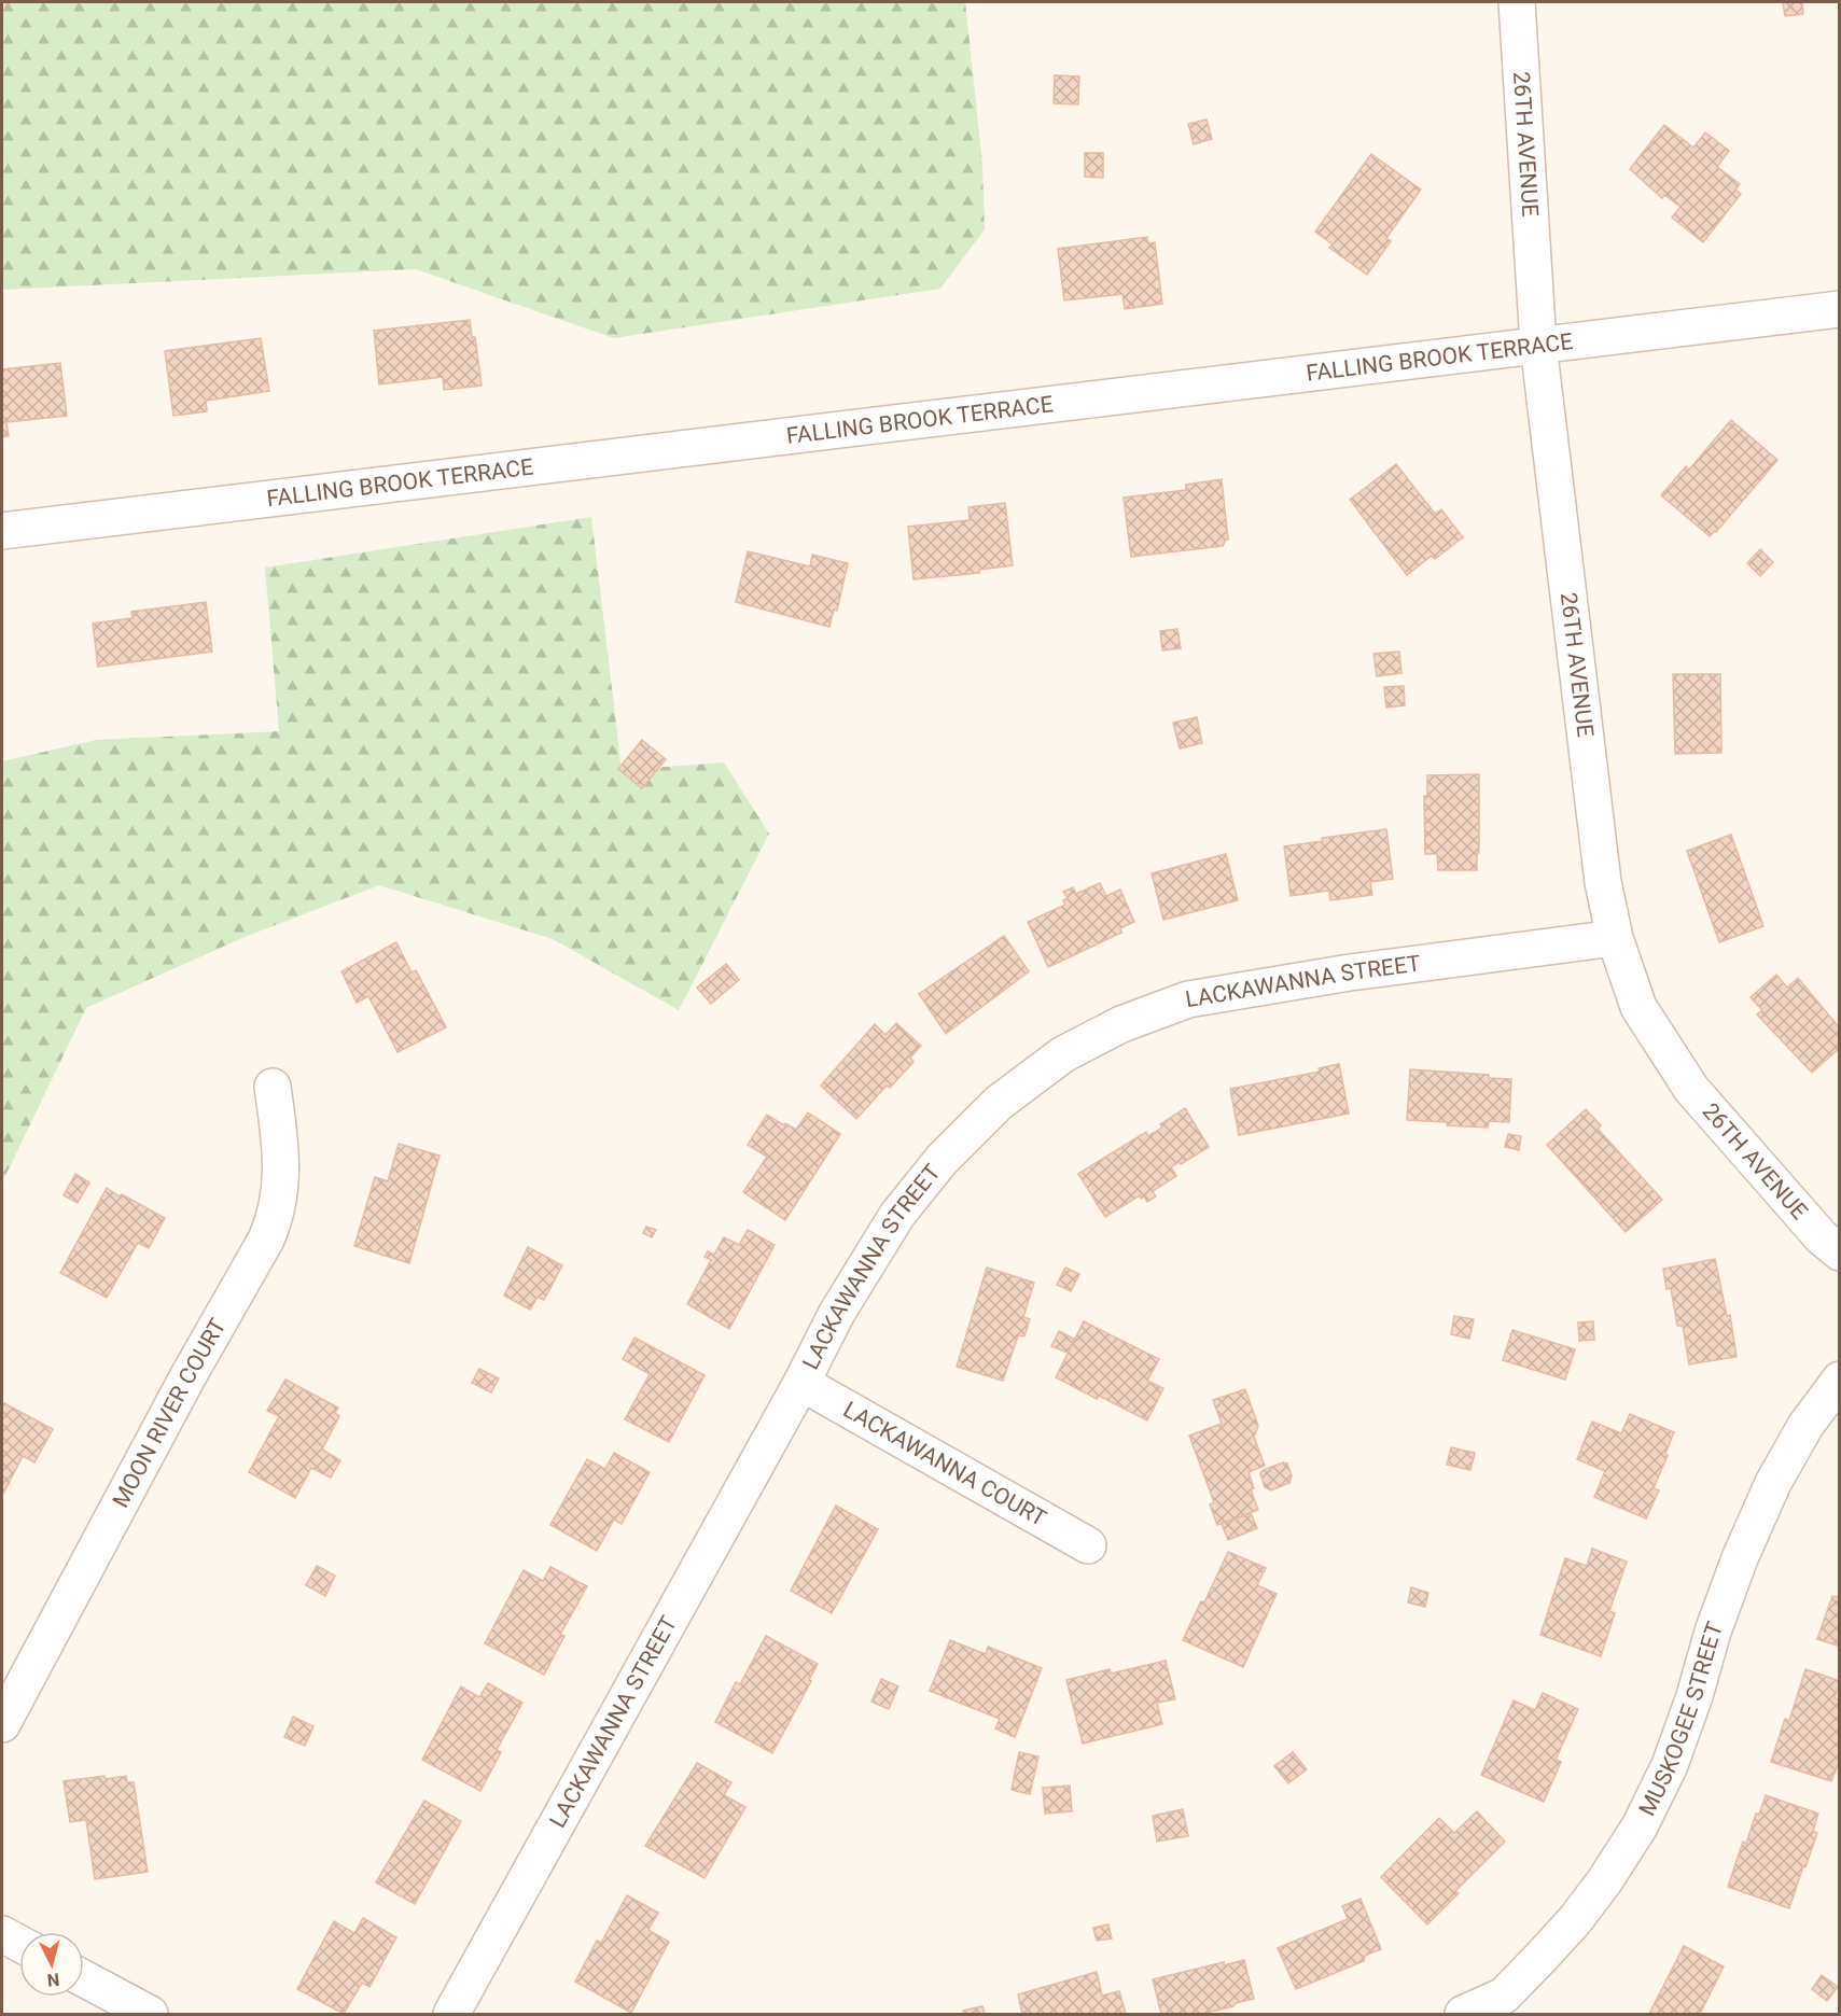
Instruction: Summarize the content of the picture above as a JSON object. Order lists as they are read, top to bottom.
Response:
{
  "streets": {
    "street": [
      "26TH AVENUE",
      "FALLING BROOK TERRACE",
      "LACKAWANNA STREET",
      "MOON RIVER COURT",
      "LACKAWANNA COURT",
      "MUSKOGEE STREET"
    ]
  },
  "crossings": [
    ["26TH AVENUE", "FALLING BROOK TERRACE"],
    ["26TH AVENUE", "LACKAWANNA STREET"],
    ["LACKAWANNA STREET", "LACKAWANNA COURT"]
  ],
  "north": "bottom"
}
